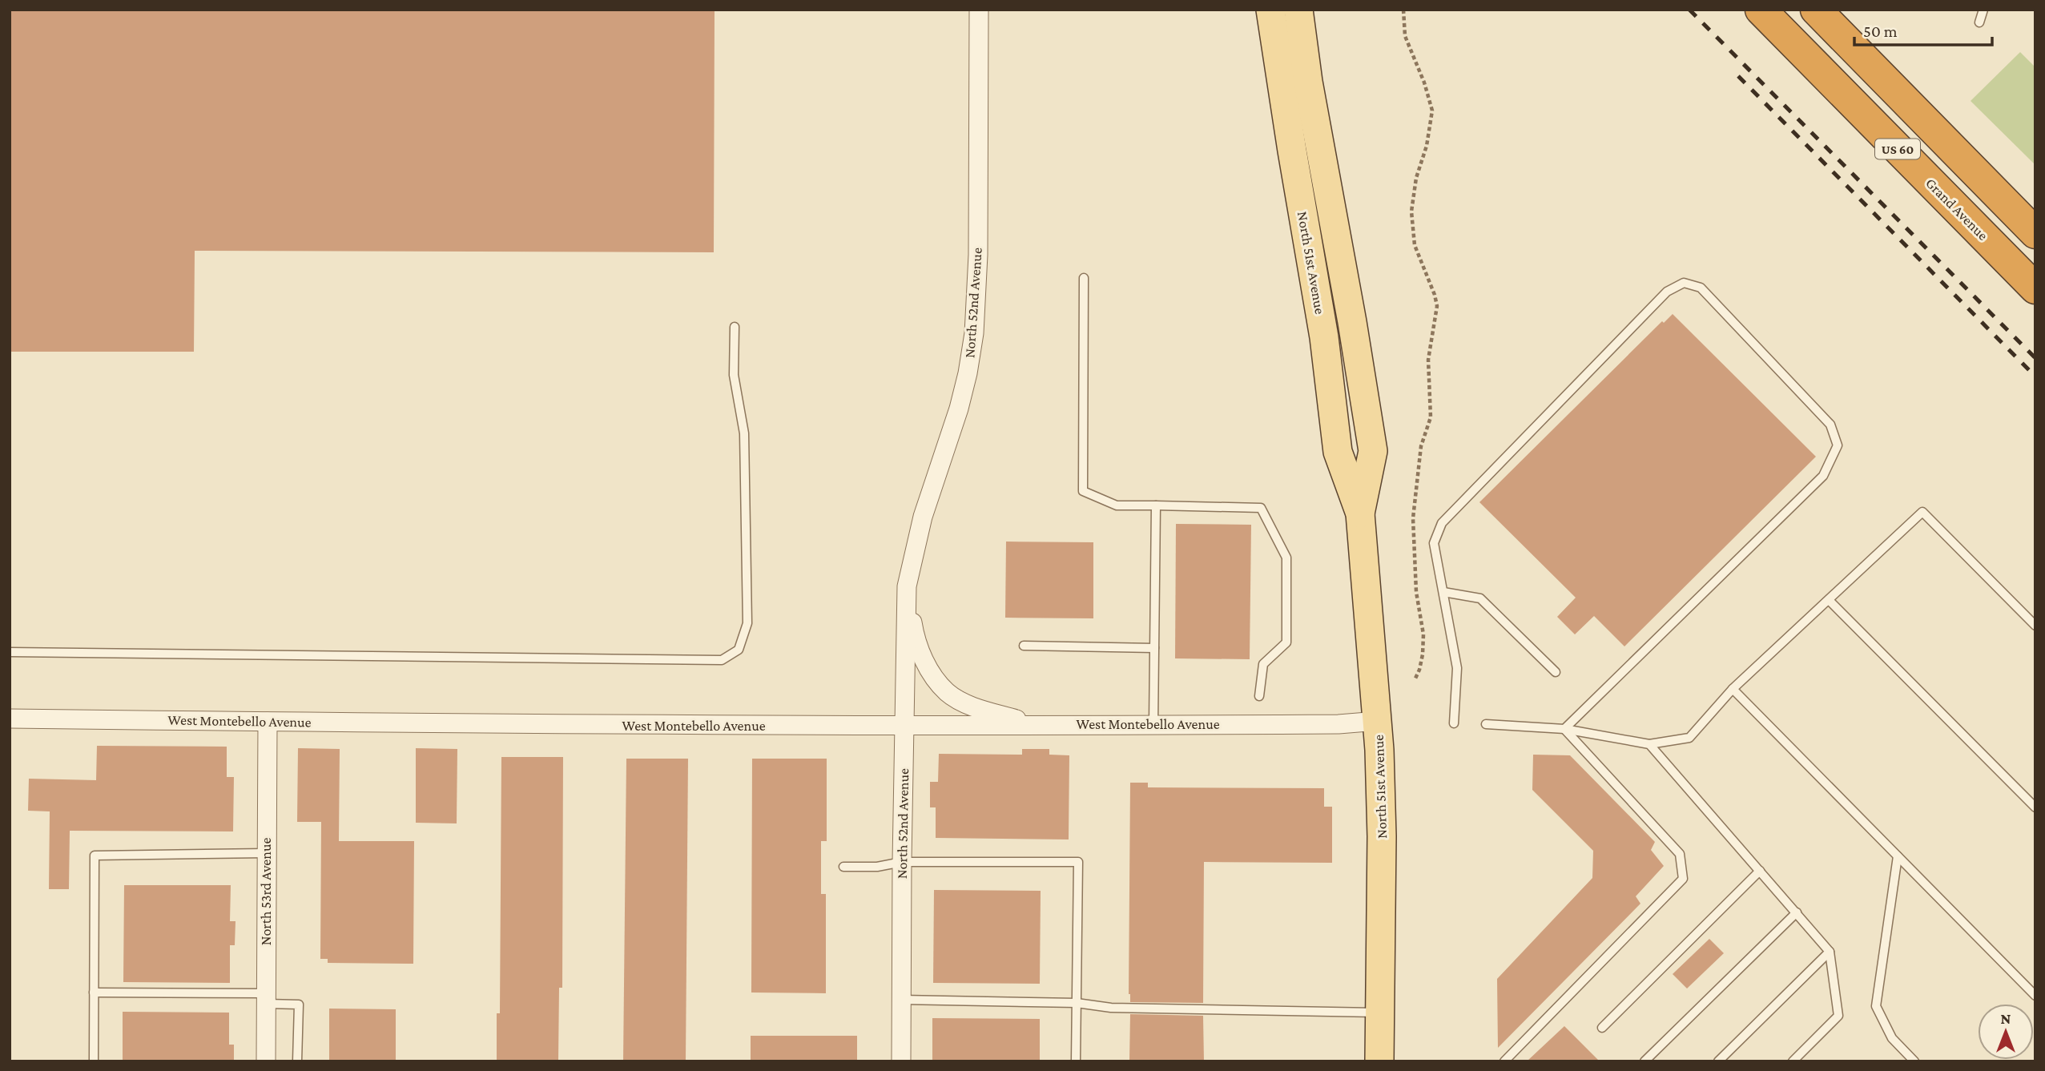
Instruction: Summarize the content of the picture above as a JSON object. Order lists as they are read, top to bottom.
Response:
{
  "streets": {
    "highway": ["US 60", "Grand Avenue"],
    "main road": ["North 51st Avenue"],
    "street": ["North 52nd Avenue", "West Montebello Avenue", "North 53rd Avenue"]
  },
  "crossings": [
    ["North 51st Avenue", "West Montebello Avenue"],
    ["North 52nd Avenue", "West Montebello Avenue"],
    ["West Montebello Avenue", "North 53rd Avenue"]
  ],
  "scale_bar": "50 m",
  "north": "top"
}
